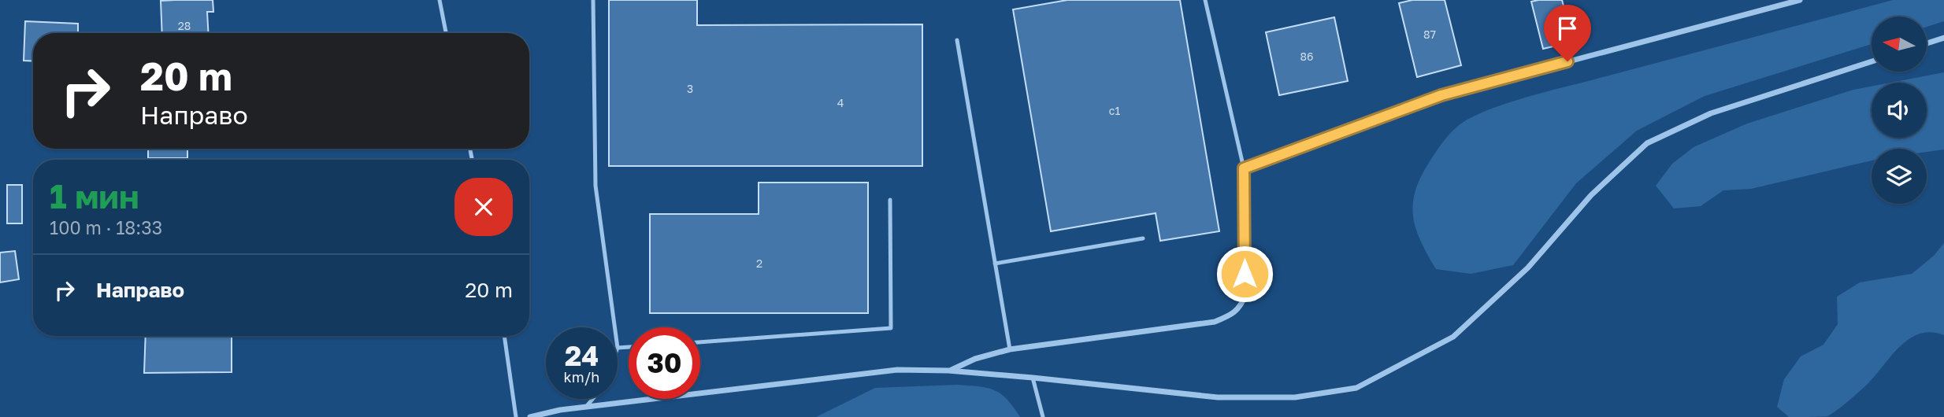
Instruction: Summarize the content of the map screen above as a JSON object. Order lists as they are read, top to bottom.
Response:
{
  "house_numbers": [
    "28",
    "87",
    "86",
    "3",
    "4",
    "с1",
    "2"
  ],
  "north": "left",
  "page": {
    "turn": ["20 m", "Направо"],
    "heading": ["1 мин", "100 m · 18:33"],
    "list": [
      {
        "name": "Направо",
        "value": "20 m"
      }
    ],
    "speed": "24 km/h",
    "limit": "30"
  }
}
